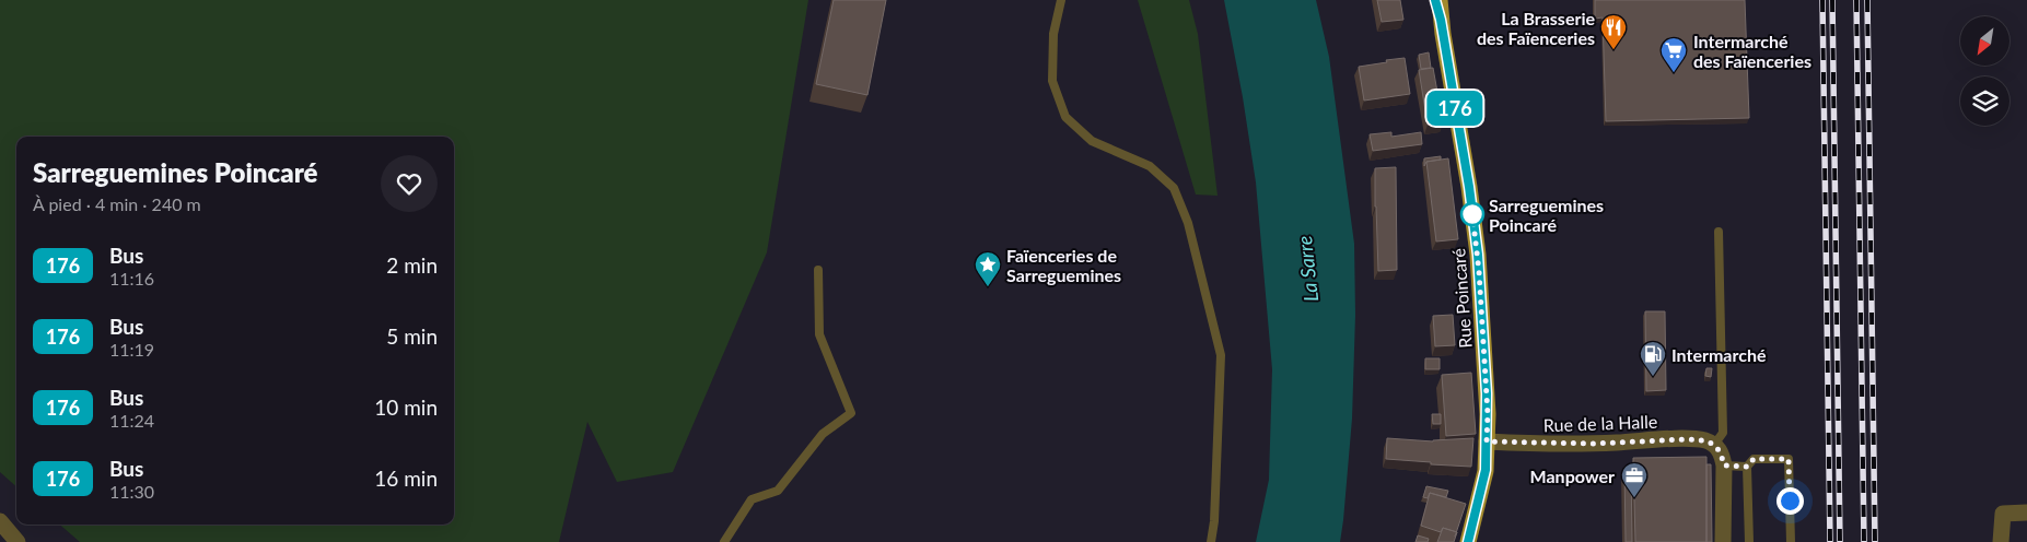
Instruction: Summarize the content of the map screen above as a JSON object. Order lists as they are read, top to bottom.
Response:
{
  "streets": {
    "main road": ["Rue Poincaré"],
    "street": ["Rue de la Halle"]
  },
  "crossings": [
    ["Rue Poincaré", "Rue de la Halle"]
  ],
  "water": ["La Sarre"],
  "places": {
    "restaurant": ["La Brasserie des Faïenceries"],
    "supermarket": ["Intermarché des Faïenceries"],
    "other": ["Sarreguemines Poincaré"],
    "place": ["Faïenceries de Sarreguemines"],
    "fuel station": ["Intermarché"],
    "office": ["Manpower"]
  },
  "lines": ["bus line 176"],
  "north": "bottom left",
  "page": {
    "on_map": "176",
    "heading": ["Sarreguemines Poincaré", "À pied · 4 min · 240 m"],
    "list": [
      {
        "mark": "176",
        "name": "Bus",
        "note": "11:16",
        "value": "2 min"
      },
      {
        "mark": "176",
        "name": "Bus",
        "note": "11:19",
        "value": "5 min"
      },
      {
        "mark": "176",
        "name": "Bus",
        "note": "11:24",
        "value": "10 min"
      },
      {
        "mark": "176",
        "name": "Bus",
        "note": "11:30",
        "value": "16 min"
      }
    ]
  }
}
